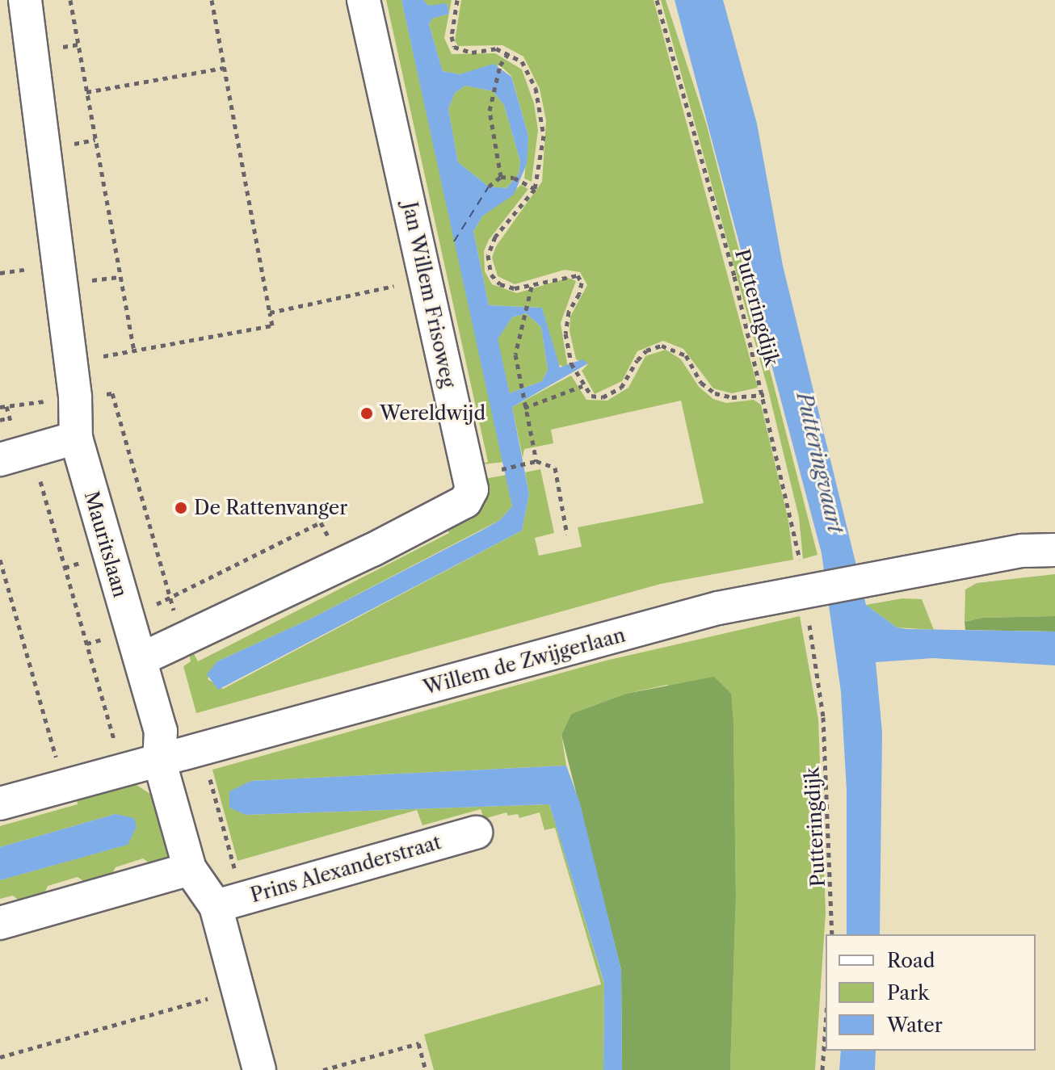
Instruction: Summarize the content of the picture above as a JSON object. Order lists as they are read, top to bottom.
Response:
{
  "streets": {
    "street": [
      "Jan Willem Frisoweg",
      "Mauritslaan",
      "Willem de Zwijgerlaan",
      "Prins Alexanderstraat"
    ],
    "path": ["Putteringdijk"]
  },
  "crossings": [
    ["Jan Willem Frisoweg", "Mauritslaan"],
    ["Putteringdijk", "Willem de Zwijgerlaan"],
    ["Mauritslaan", "Willem de Zwijgerlaan"],
    ["Mauritslaan", "Prins Alexanderstraat"]
  ],
  "water": ["Putteringvaart"],
  "places": ["Wereldwijd", "De Rattenvanger"],
  "legend": ["Road", "Park", "Water"]
}
